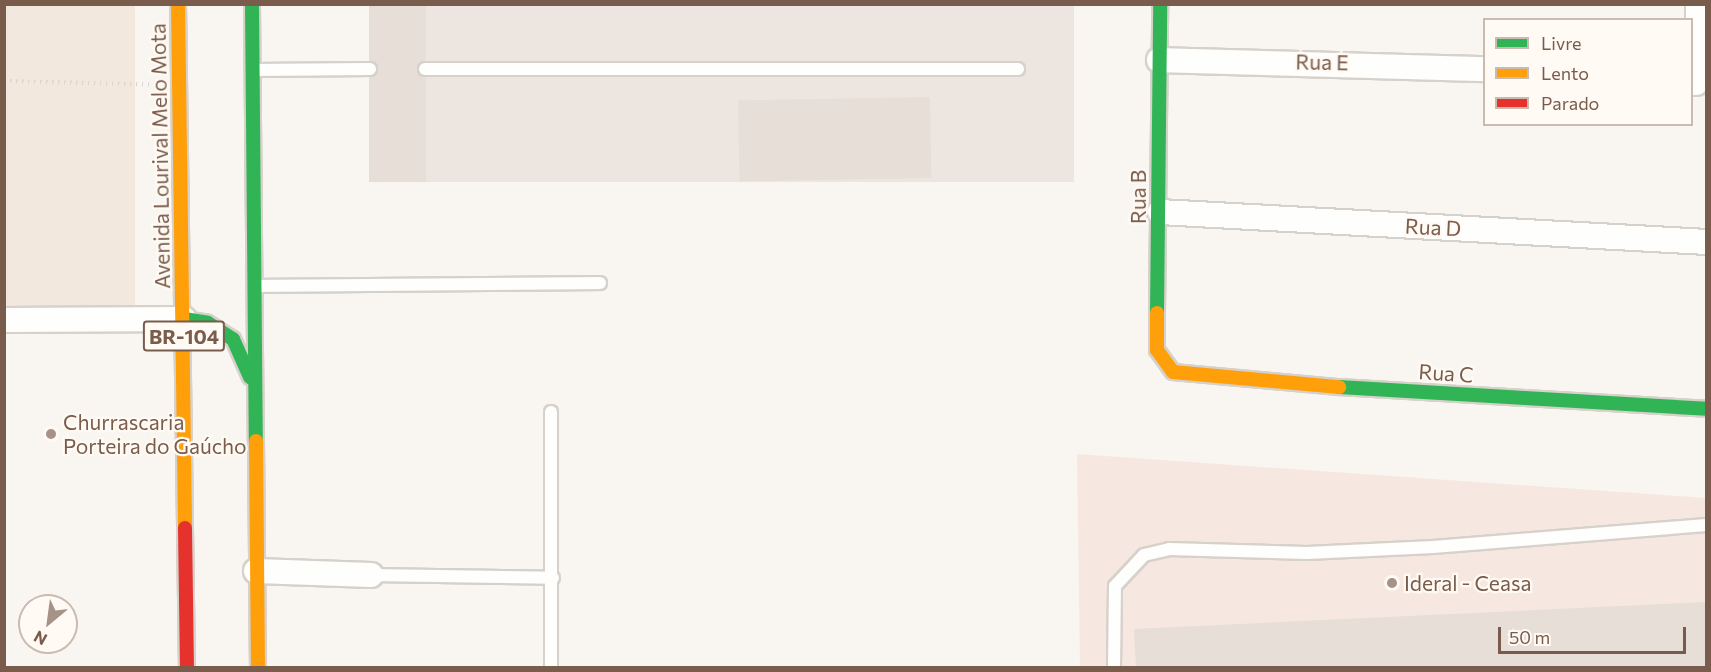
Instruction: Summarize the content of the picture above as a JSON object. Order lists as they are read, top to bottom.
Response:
{
  "streets": {
    "main road": [
      "Avenida Lourival Melo Mota",
      "Rua B",
      "BR-104",
      "Rua C"
    ],
    "street": ["Rua E", "Rua D"]
  },
  "crossings": [
    ["Rua E", "Rua B"],
    ["Rua B", "Rua D"],
    ["Rua B", "Rua C"]
  ],
  "places": ["Churrascaria Porteira do Gaúcho", "Ideral - Ceasa"],
  "legend": ["Livre", "Lento", "Parado"],
  "scale_bar": "50 m",
  "north": "bottom left"
}
